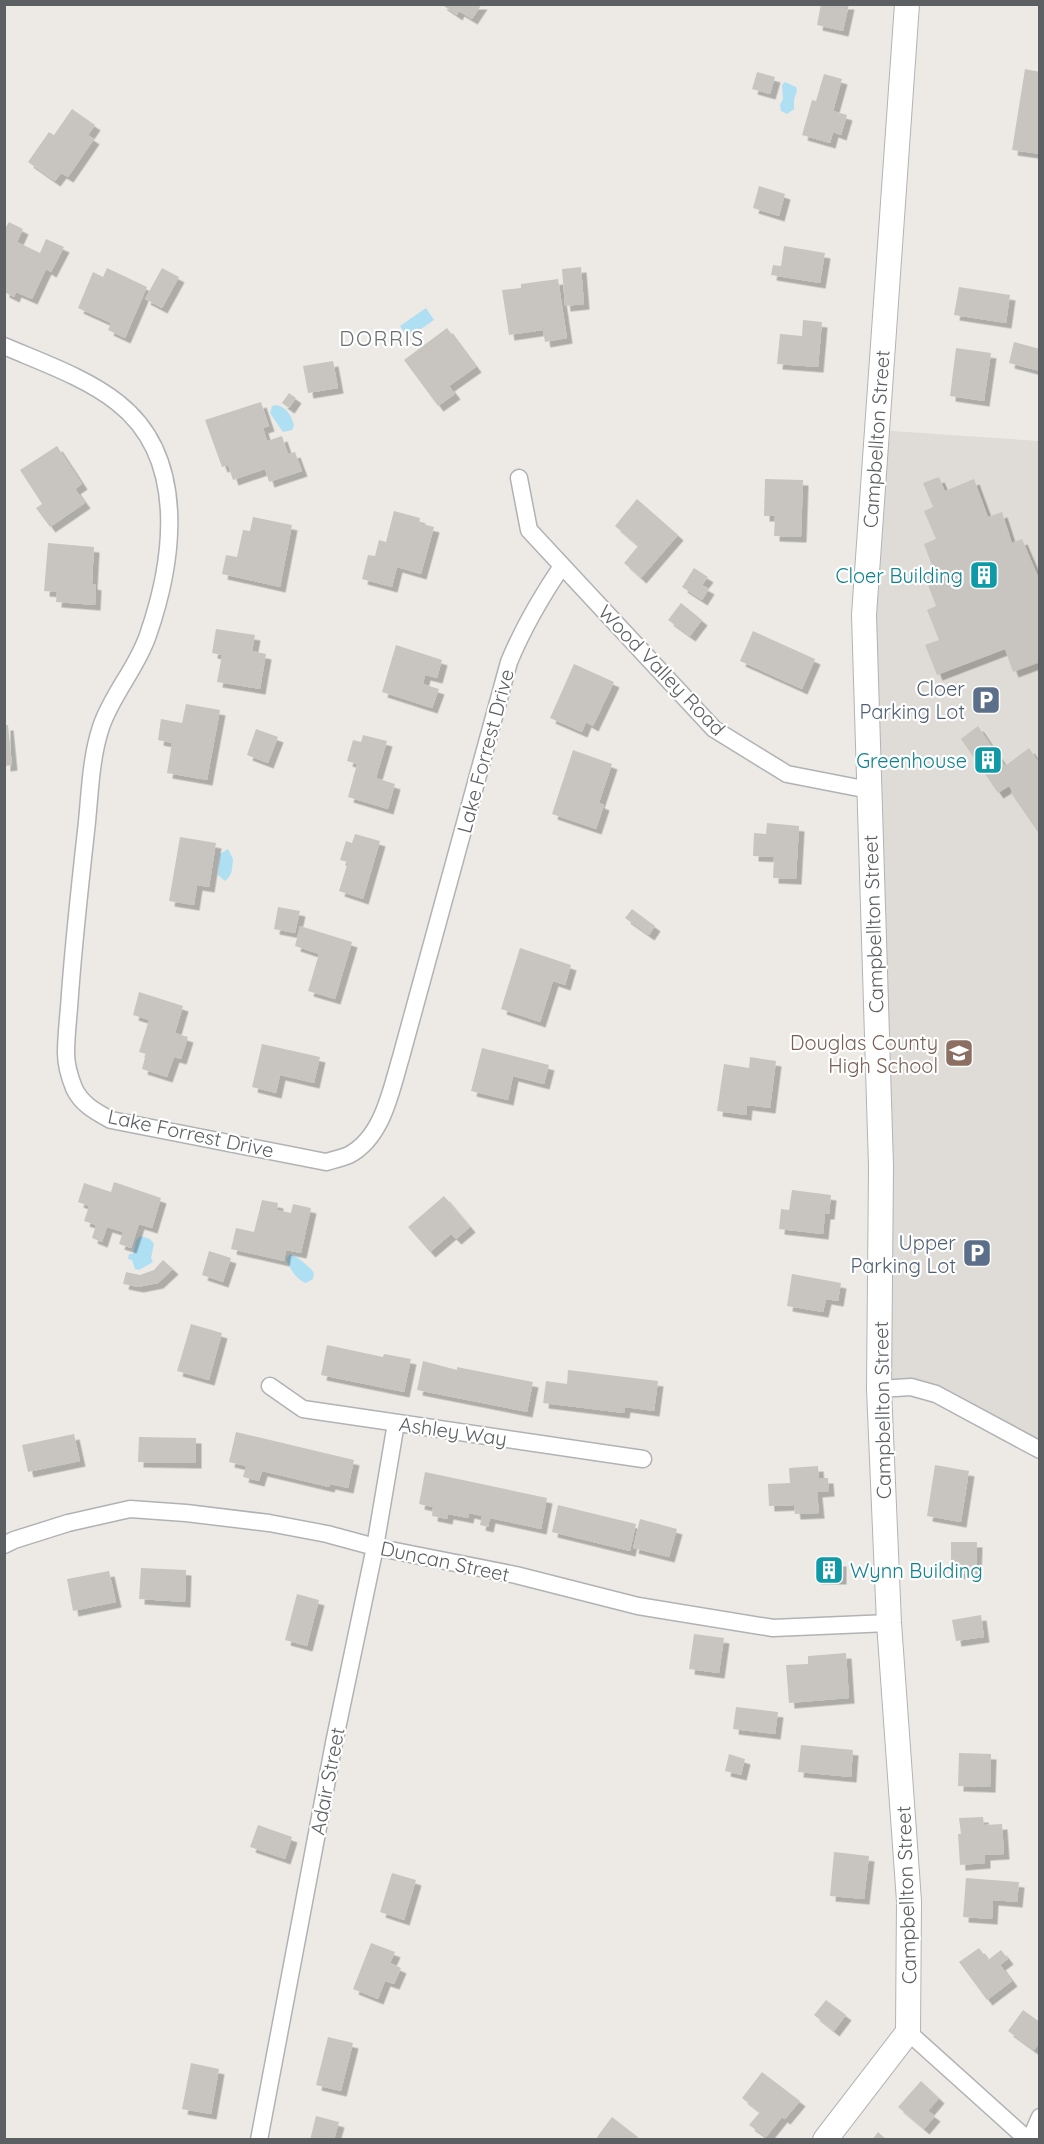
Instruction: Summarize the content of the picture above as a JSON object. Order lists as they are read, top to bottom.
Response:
{
  "streets": {
    "main road": ["Campbellton Street"],
    "street": [
      "Wood Valley Road",
      "Lake Forrest Drive",
      "Ashley Way",
      "Duncan Street",
      "Adair Street"
    ]
  },
  "crossings": [
    ["Campbellton Street", "Wood Valley Road"],
    ["Campbellton Street", "Duncan Street"],
    ["Wood Valley Road", "Lake Forrest Drive"],
    ["Ashley Way", "Adair Street"],
    ["Duncan Street", "Adair Street"]
  ],
  "districts": ["DORRIS"],
  "places": {
    "building": ["Cloer Building", "Greenhouse", "Wynn Building"],
    "parking": ["Cloer Parking Lot", "Upper Parking Lot"],
    "school or university": ["Douglas County High School"]
  }
}
